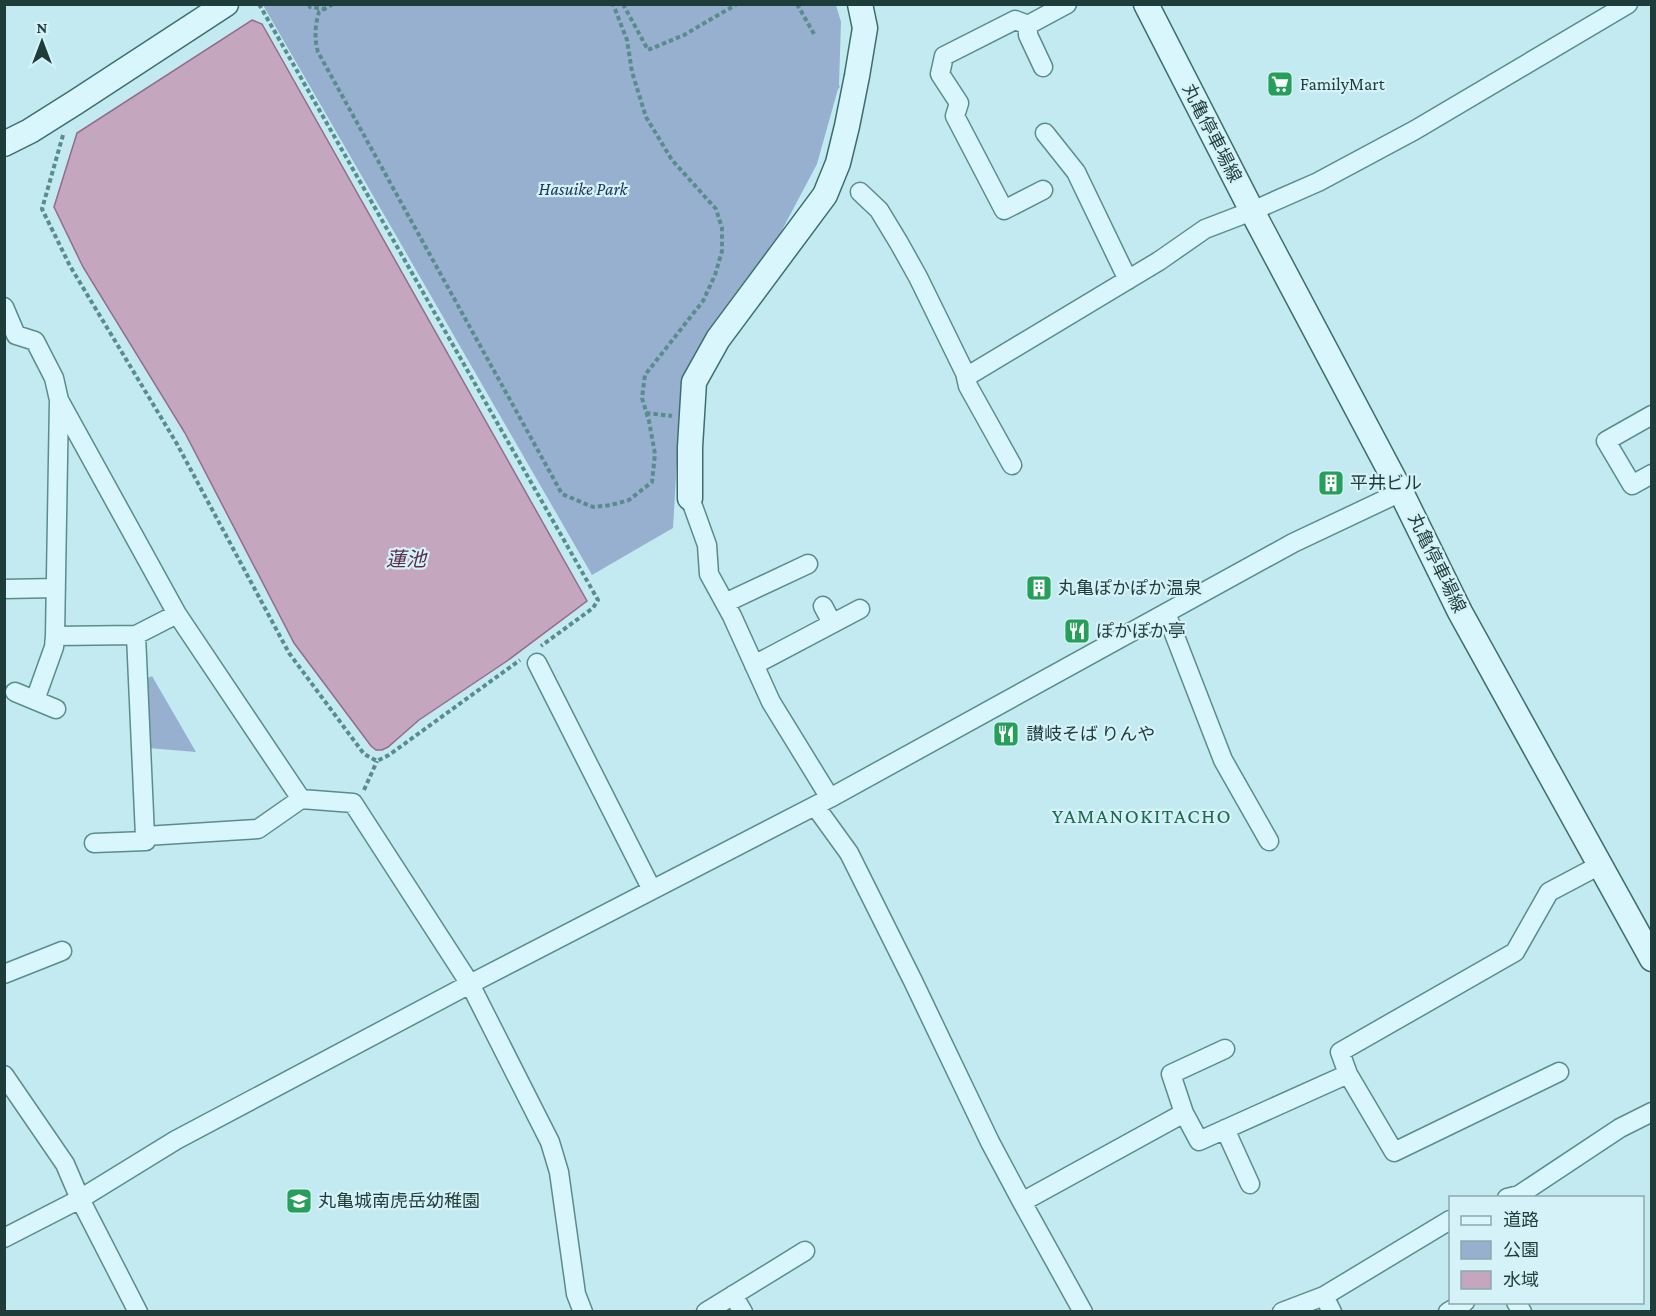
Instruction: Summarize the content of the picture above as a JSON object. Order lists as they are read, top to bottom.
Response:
{
  "streets": {
    "main road": ["丸亀停車場線"]
  },
  "districts": ["YAMANOKITACHO"],
  "water": ["蓮池"],
  "parks": ["Hasuike Park"],
  "places": {
    "supermarket": ["FamilyMart"],
    "building": ["平井ビル", "丸亀ぽかぽか温泉"],
    "restaurant": ["ぽかぽか亭", "讃岐そば りんや"],
    "school or university": ["丸亀城南虎岳幼稚園"]
  },
  "legend": ["道路", "公園", "水域"],
  "north": "top"
}
